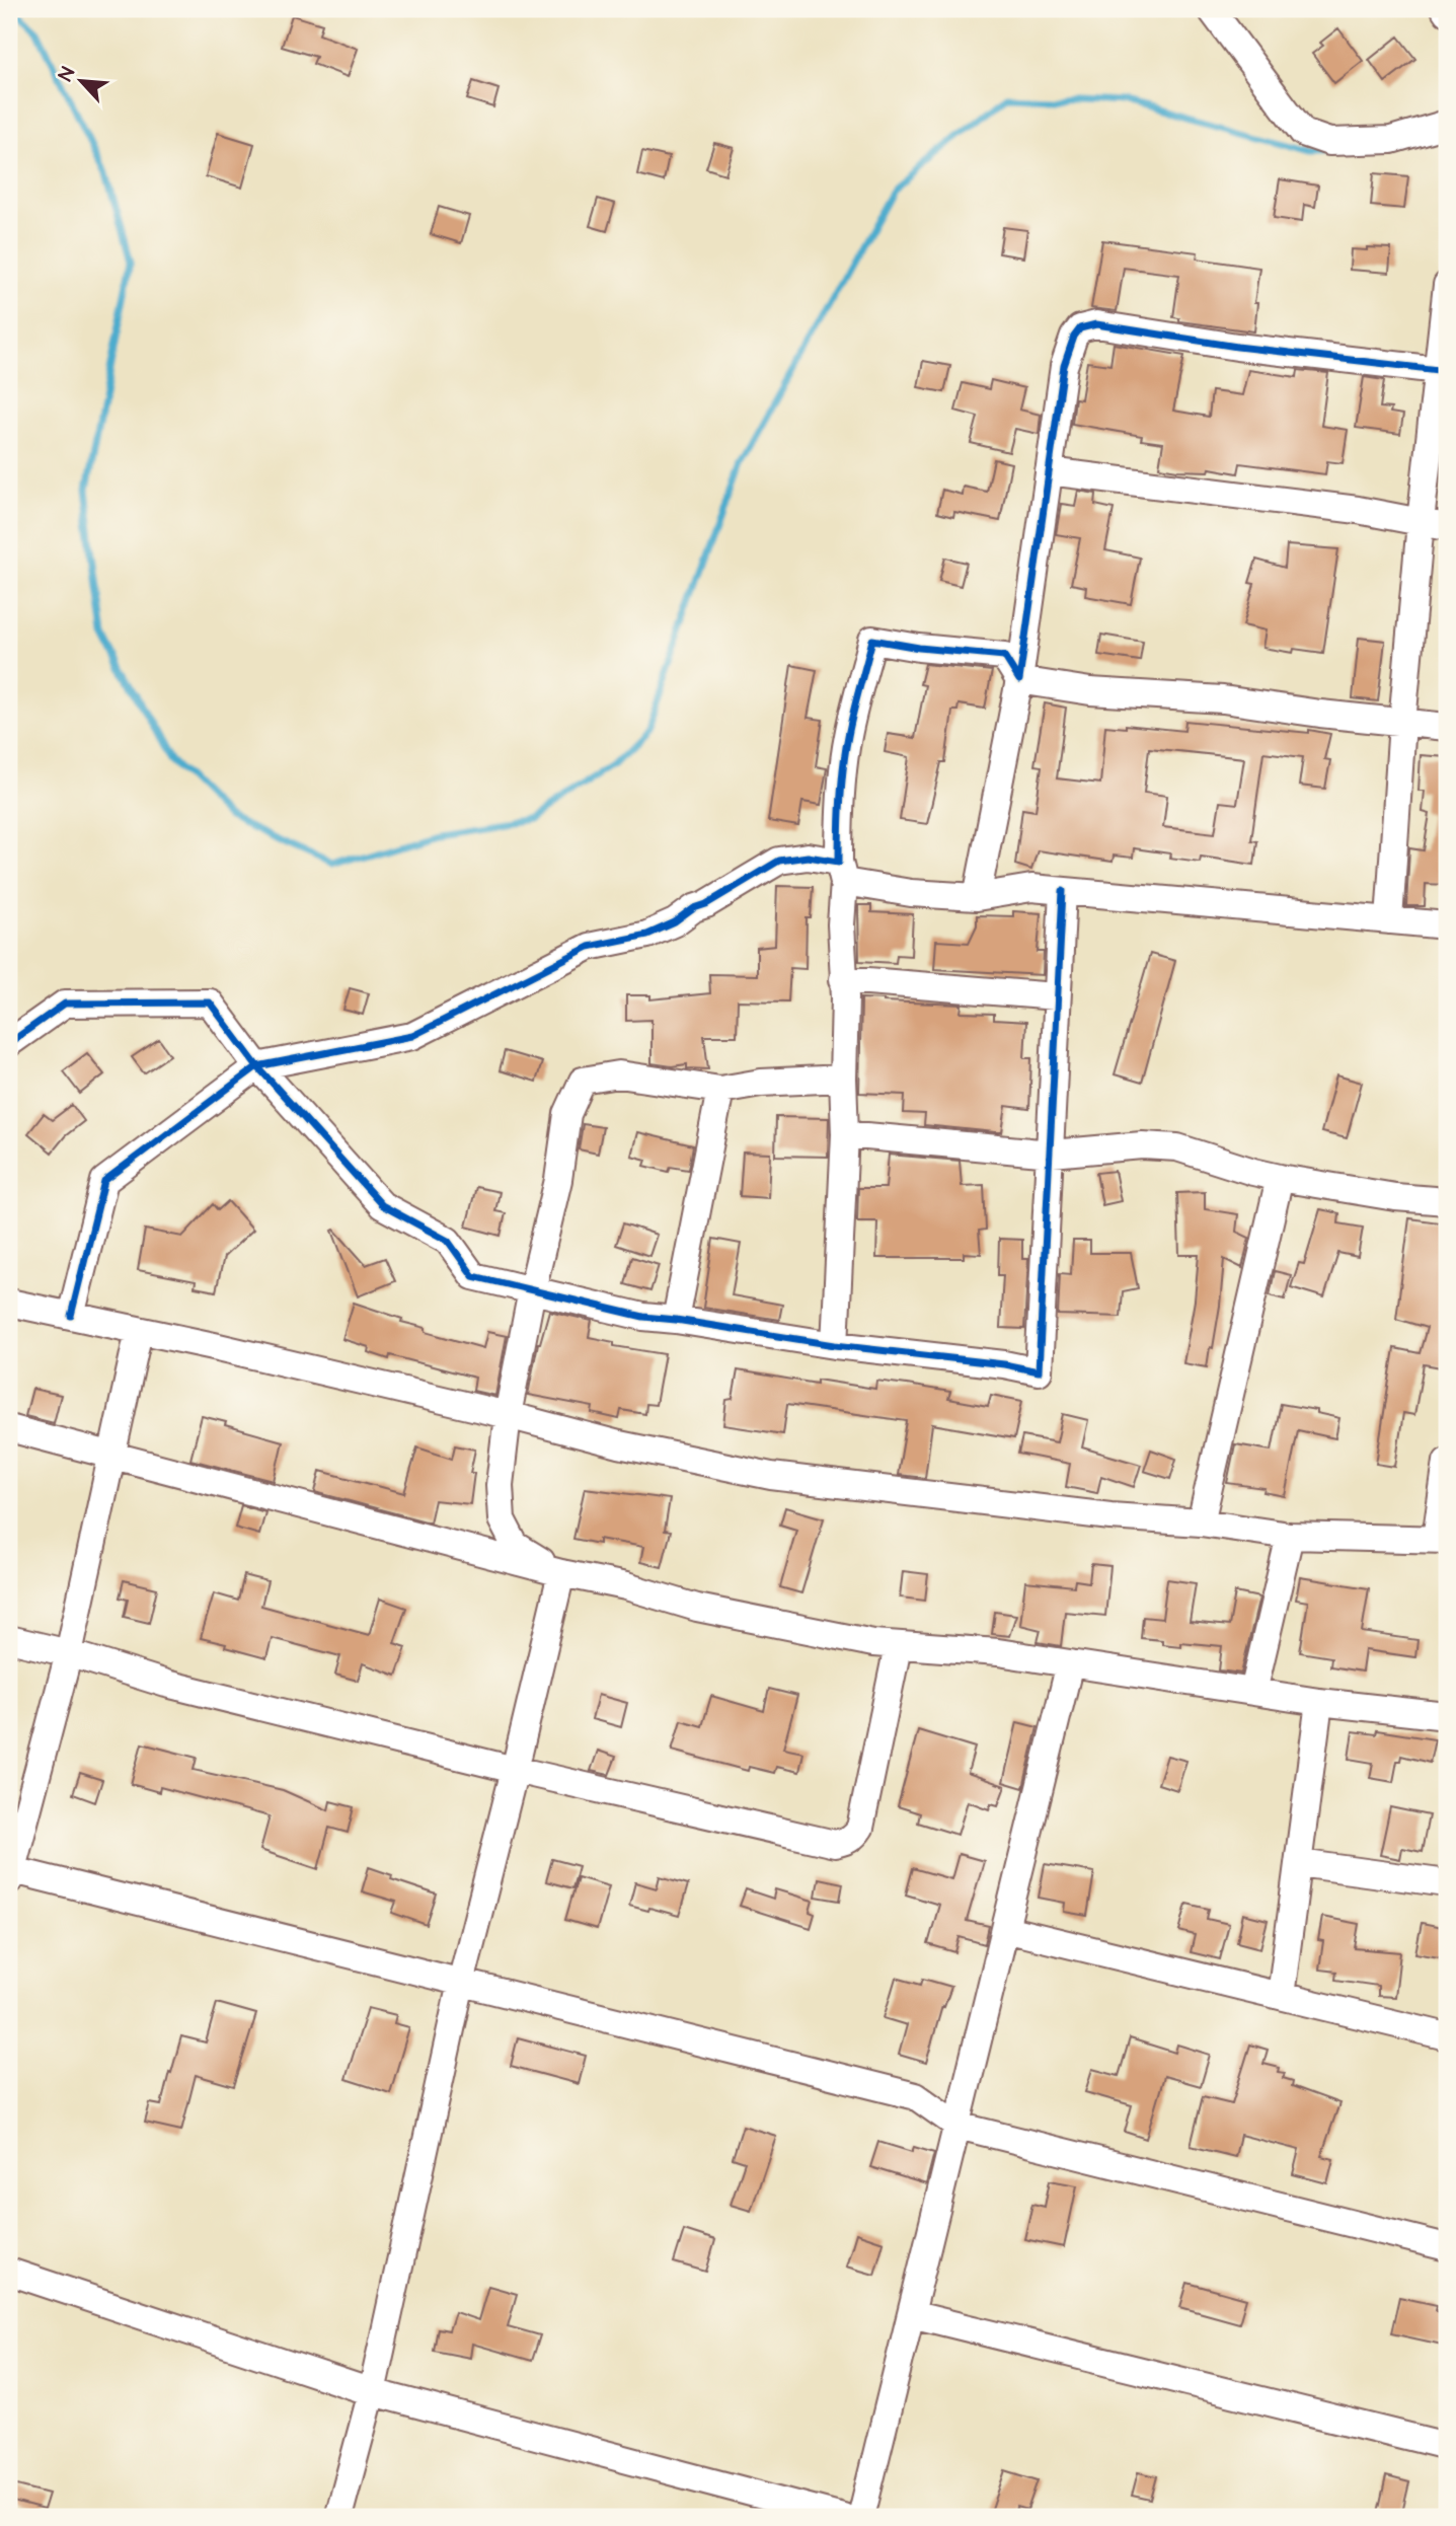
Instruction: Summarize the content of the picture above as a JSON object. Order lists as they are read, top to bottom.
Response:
{
  "north": "top left"
}
